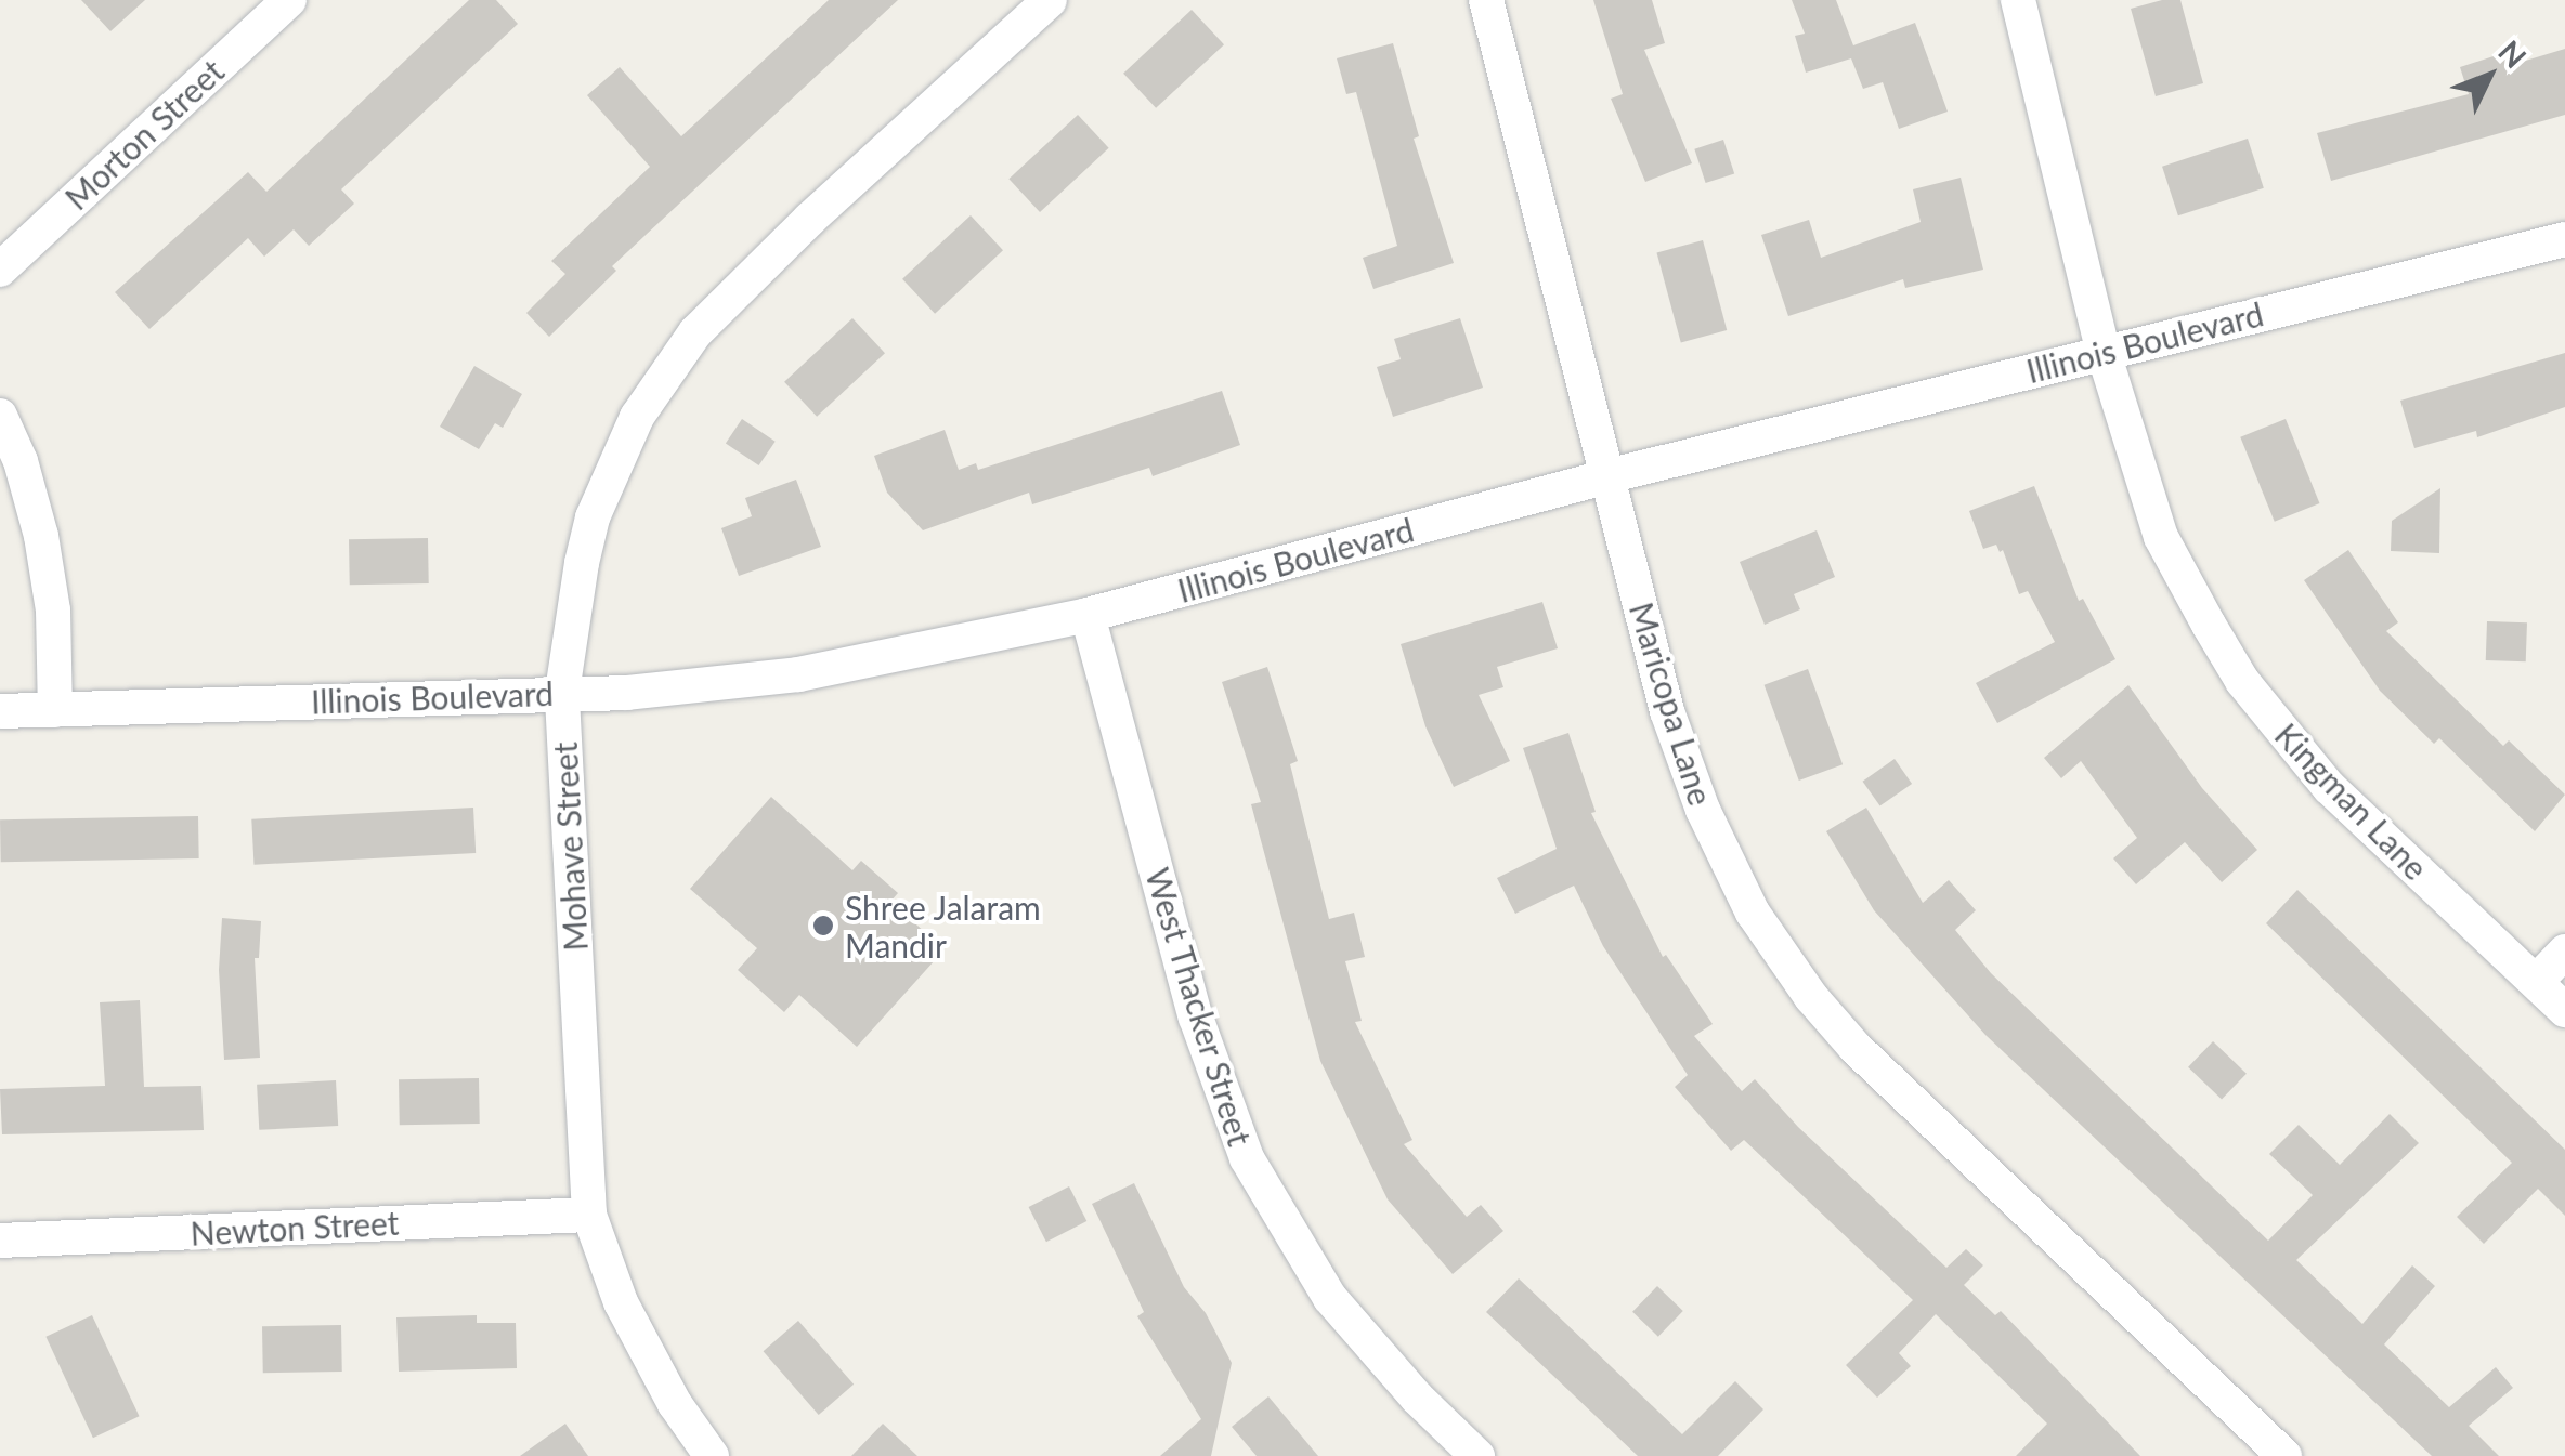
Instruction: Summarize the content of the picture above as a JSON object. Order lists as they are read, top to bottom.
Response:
{
  "streets": {
    "street": [
      "Morton Street",
      "Illinois Boulevard",
      "Maricopa Lane",
      "Kingman Lane",
      "Mohave Street",
      "West Thacker Street",
      "Newton Street"
    ]
  },
  "crossings": [
    ["Illinois Boulevard", "Maricopa Lane"],
    ["Illinois Boulevard", "Kingman Lane"],
    ["Illinois Boulevard", "Mohave Street"],
    ["Illinois Boulevard", "West Thacker Street"],
    ["Mohave Street", "Newton Street"]
  ],
  "places": ["Shree Jalaram Mandir"],
  "north": "top right"
}
